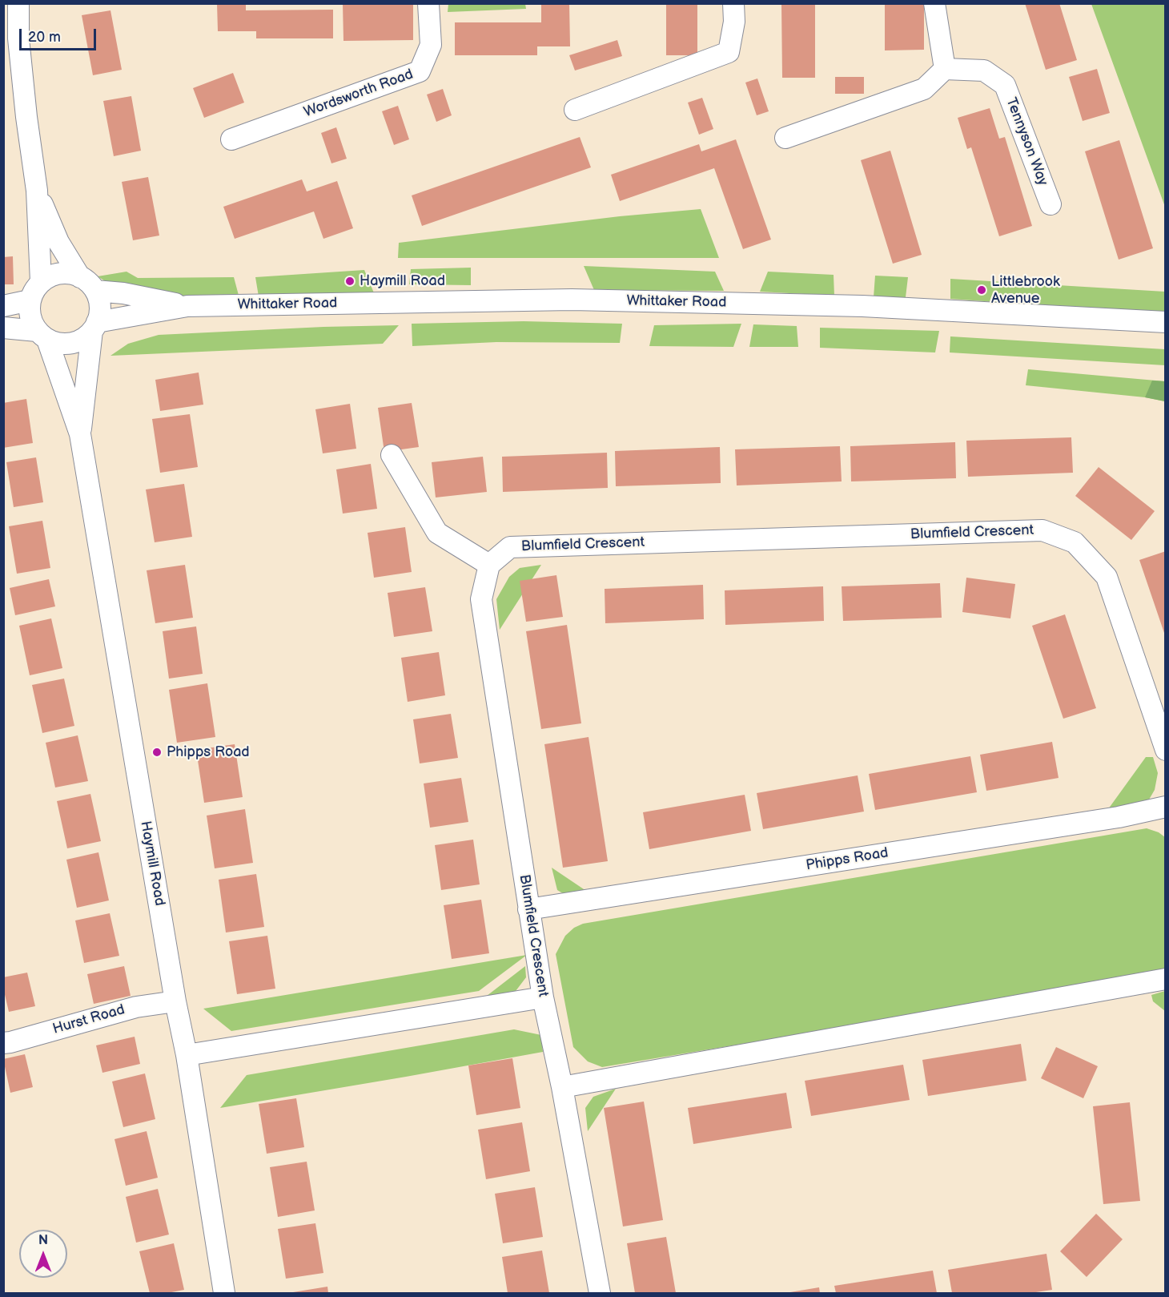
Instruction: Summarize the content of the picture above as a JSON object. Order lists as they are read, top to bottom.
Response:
{
  "streets": {
    "street": [
      "Wordsworth Road",
      "Tennyson Way",
      "Whittaker Road",
      "Blumfield Crescent",
      "Phipps Road",
      "Haymill Road",
      "Hurst Road"
    ]
  },
  "crossings": [
    ["Whittaker Road", "Haymill Road"],
    ["Blumfield Crescent", "Phipps Road"],
    ["Haymill Road", "Hurst Road"]
  ],
  "places": ["Haymill Road", "Littlebrook Avenue", "Phipps Road"],
  "scale_bar": "20 m",
  "north": "top"
}
